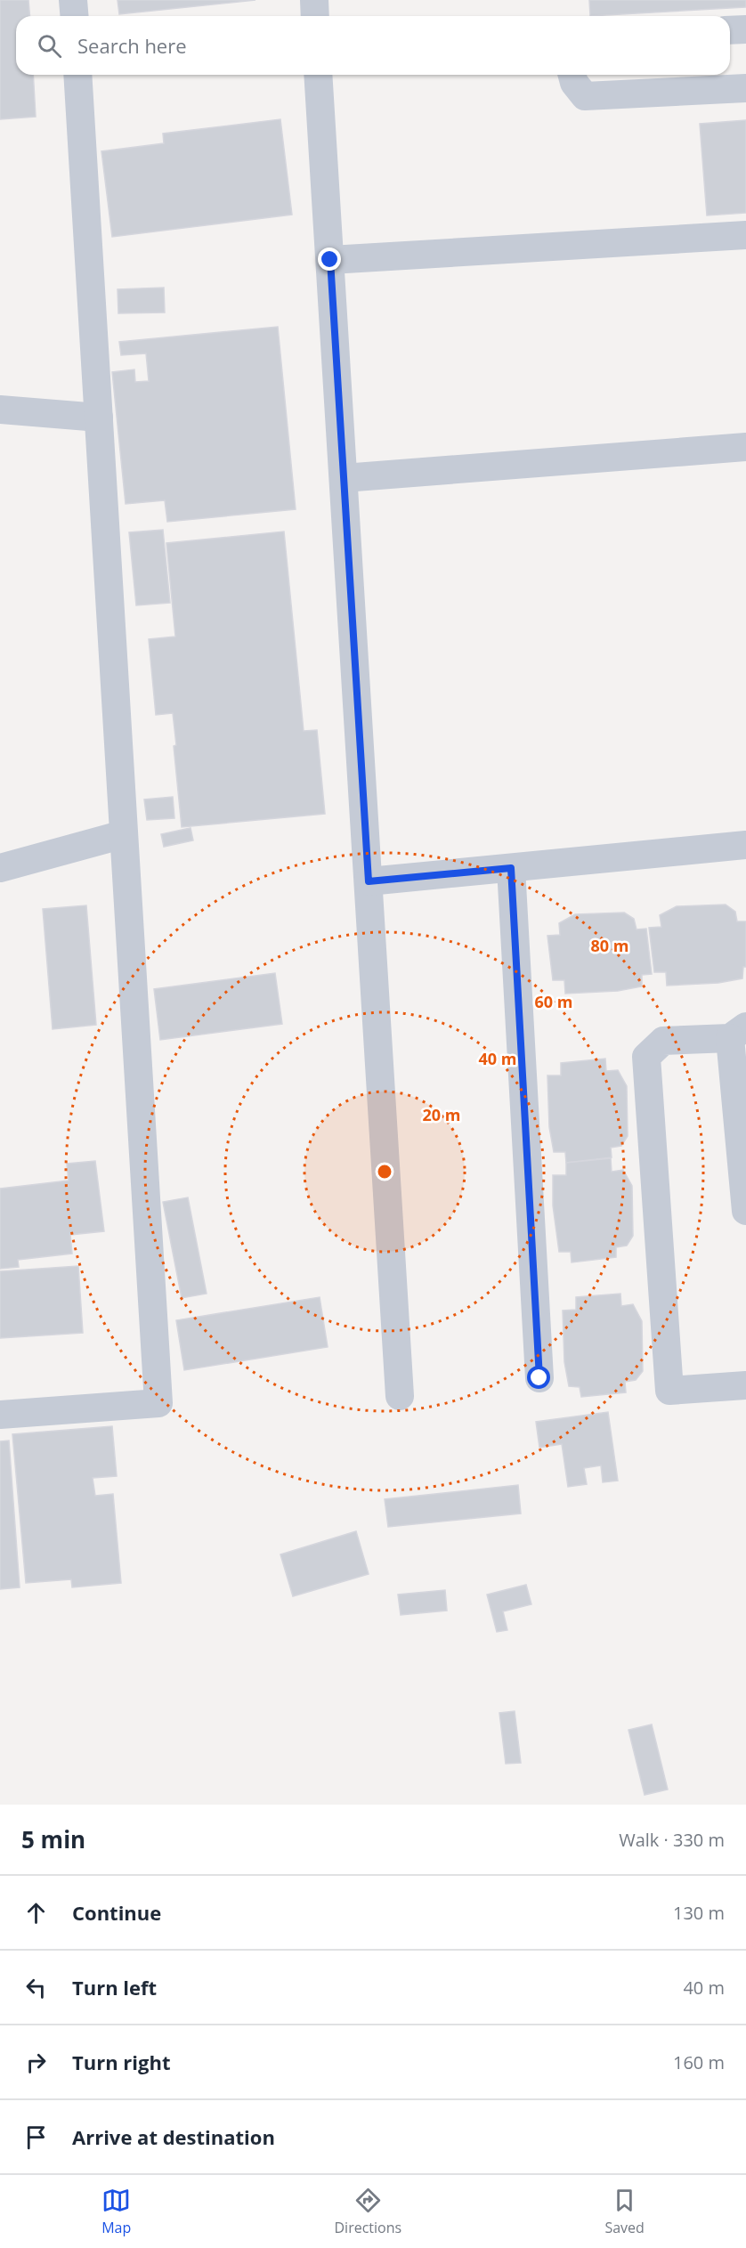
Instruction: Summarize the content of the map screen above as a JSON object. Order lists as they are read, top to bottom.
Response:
{
  "page": {
    "search": "Search here",
    "heading": ["5 min", "Walk · 330 m"],
    "list": [
      ["Continue", "130 m"],
      ["Turn left", "40 m"],
      ["Turn right", "160 m"],
      "Arrive at destination"
    ],
    "nav": ["Map", "Directions", "Saved"]
  },
  "rings": [
    "80 m",
    "60 m",
    "40 m",
    "20 m"
  ]
}
